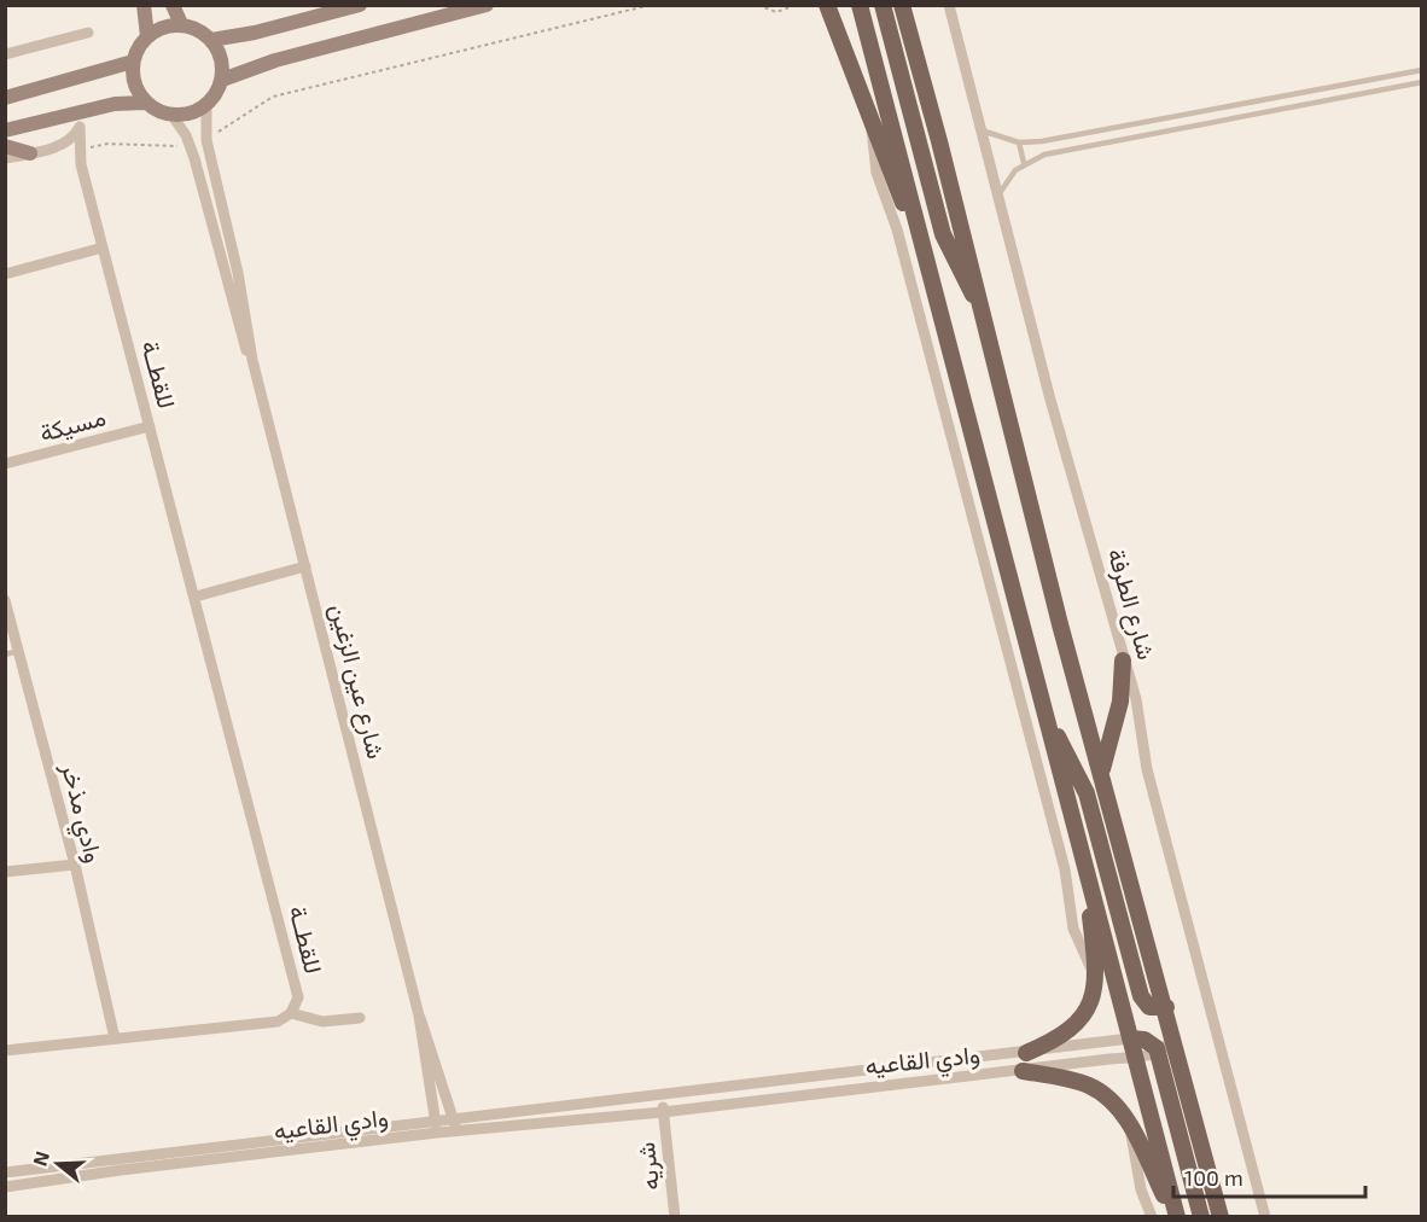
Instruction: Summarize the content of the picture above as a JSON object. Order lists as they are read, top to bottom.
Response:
{
  "streets": {
    "street": [
      "للقطــة",
      "مسيكة",
      "شارع الطرفة",
      "شارع عين الزغين",
      "وادي مذخر",
      "وادي القاعيه",
      "شريه"
    ]
  },
  "crossings": [
    ["للقطــة", "مسيكة"],
    ["شارع عين الزغين", "وادي القاعيه"],
    ["وادي القاعيه", "شريه"]
  ],
  "scale_bar": "100 m",
  "north": "left"
}
